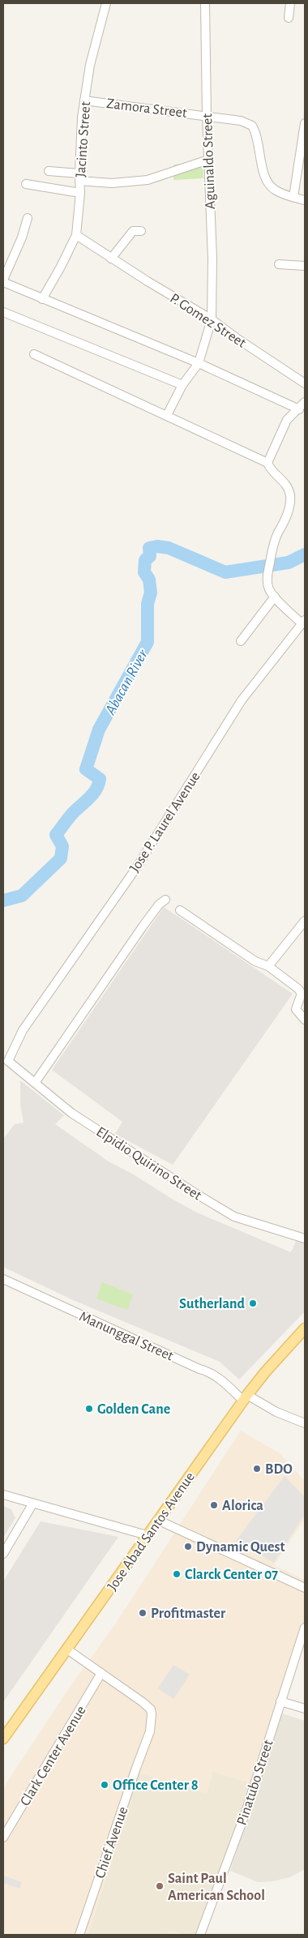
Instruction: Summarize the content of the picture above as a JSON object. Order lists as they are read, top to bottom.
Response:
{
  "streets": {
    "main road": ["Jose Abad Santos Avenue"],
    "street": [
      "Zamora Street",
      "Jacinto Street",
      "Aguinaldo Street",
      "P. Gomez Street",
      "Jose P. Laurel Avenue",
      "Elpidio Quirino Street",
      "Manunggal Street",
      "Clark Center Avenue",
      "Pinatubo Street",
      "Chief Avenue"
    ]
  },
  "crossings": [
    ["Zamora Street", "Jacinto Street"],
    ["Zamora Street", "Aguinaldo Street"],
    ["Aguinaldo Street", "P. Gomez Street"],
    ["Jose P. Laurel Avenue", "Elpidio Quirino Street"],
    ["Manunggal Street", "Jose Abad Santos Avenue"],
    ["Jose Abad Santos Avenue", "Chief Avenue"],
    ["Clark Center Avenue", "Chief Avenue"]
  ],
  "water": ["Abacan River"],
  "places": [
    "Sutherland",
    "Golden Cane",
    "BDO",
    "Alorica",
    "Dynamic Quest",
    "Clarck Center 07",
    "Profitmaster",
    "Office Center 8",
    "Saint Paul American School"
  ]
}
